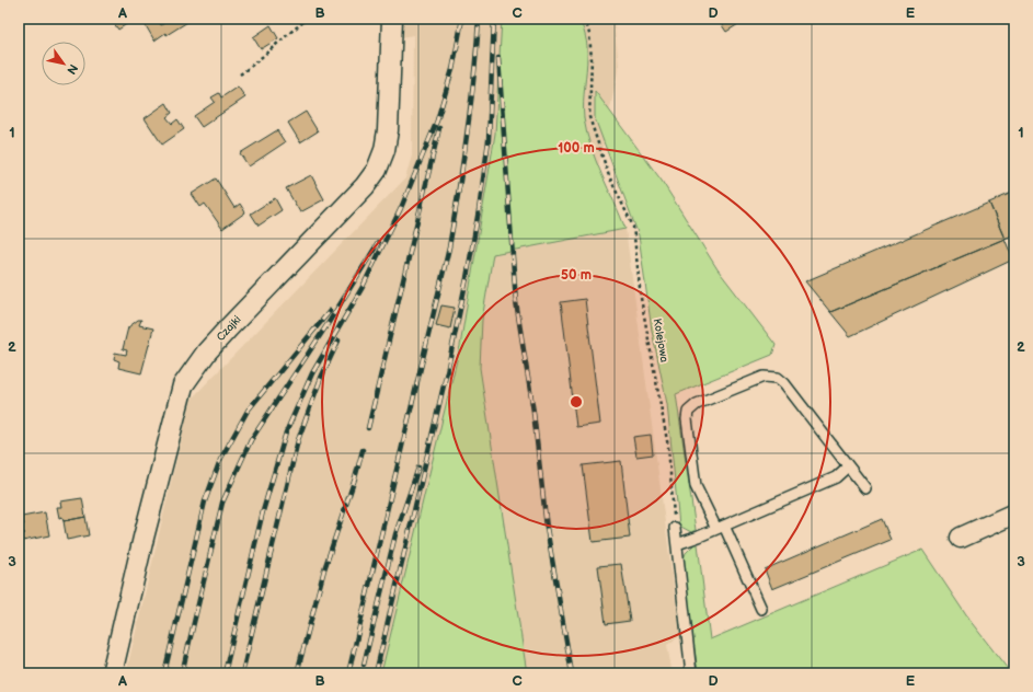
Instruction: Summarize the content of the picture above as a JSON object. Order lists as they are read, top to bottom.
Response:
{
  "streets": {
    "street": ["Czajki"],
    "path": ["Kolejowa"]
  },
  "north": "bottom right",
  "grid": {
    "columns": [
      "A",
      "B",
      "C",
      "D",
      "E"
    ],
    "rows": ["1", "2", "3"]
  },
  "rings": ["100 m", "50 m"]
}
